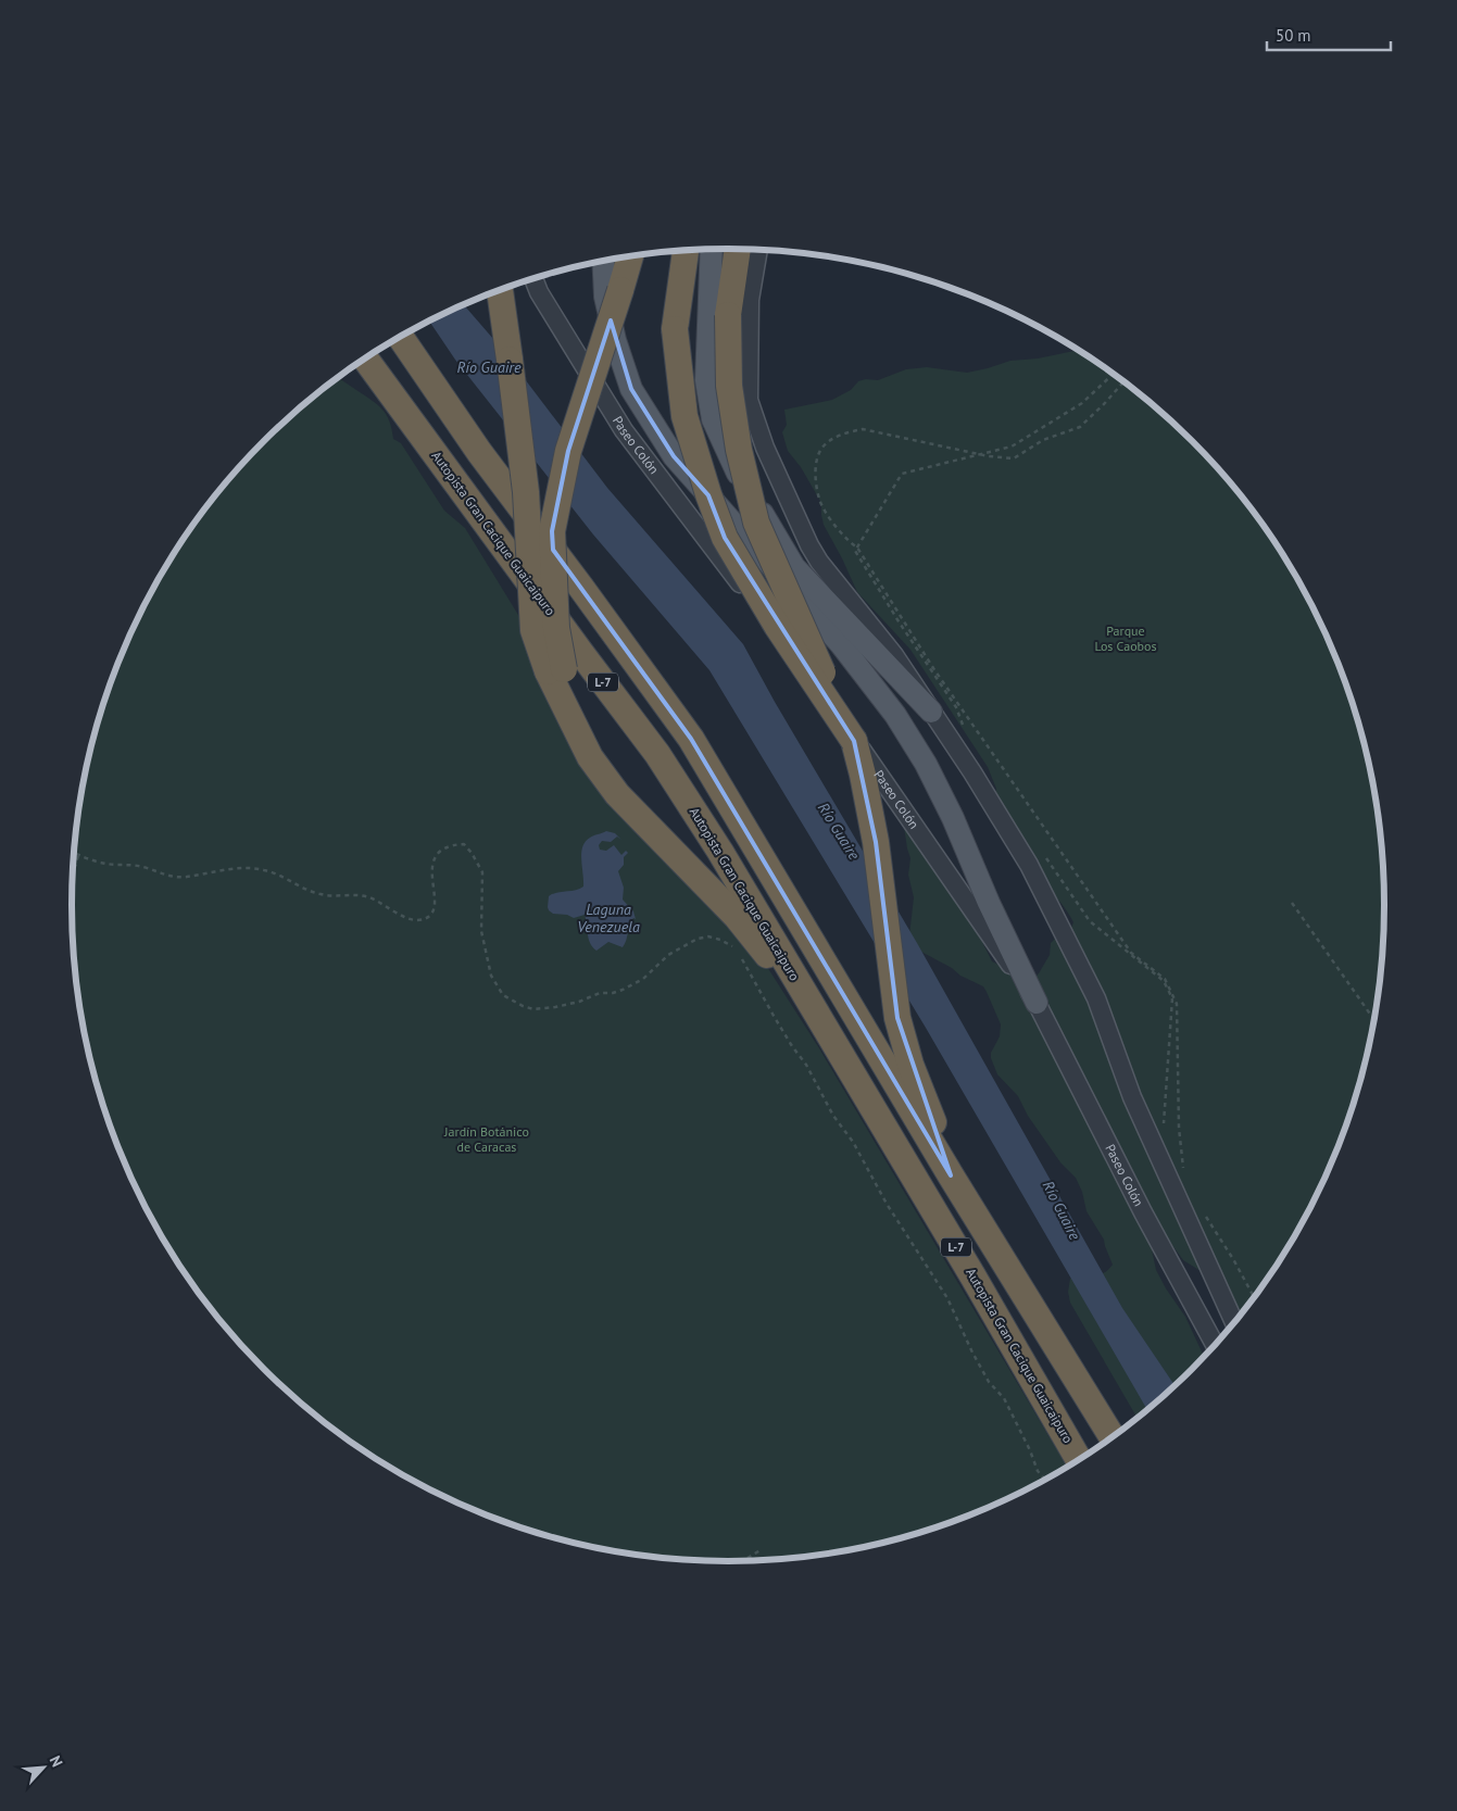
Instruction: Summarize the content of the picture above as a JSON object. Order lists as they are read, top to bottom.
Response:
{
  "streets": {
    "highway": ["Autopista Gran Cacique Guaicaipuro", "L-7"],
    "street": ["Paseo Colón"]
  },
  "water": ["Río Guaire", "Laguna Venezuela"],
  "parks": ["Parque Los Caobos", "Jardín Botánico de Caracas"],
  "scale_bar": "50 m",
  "north": "top right"
}
